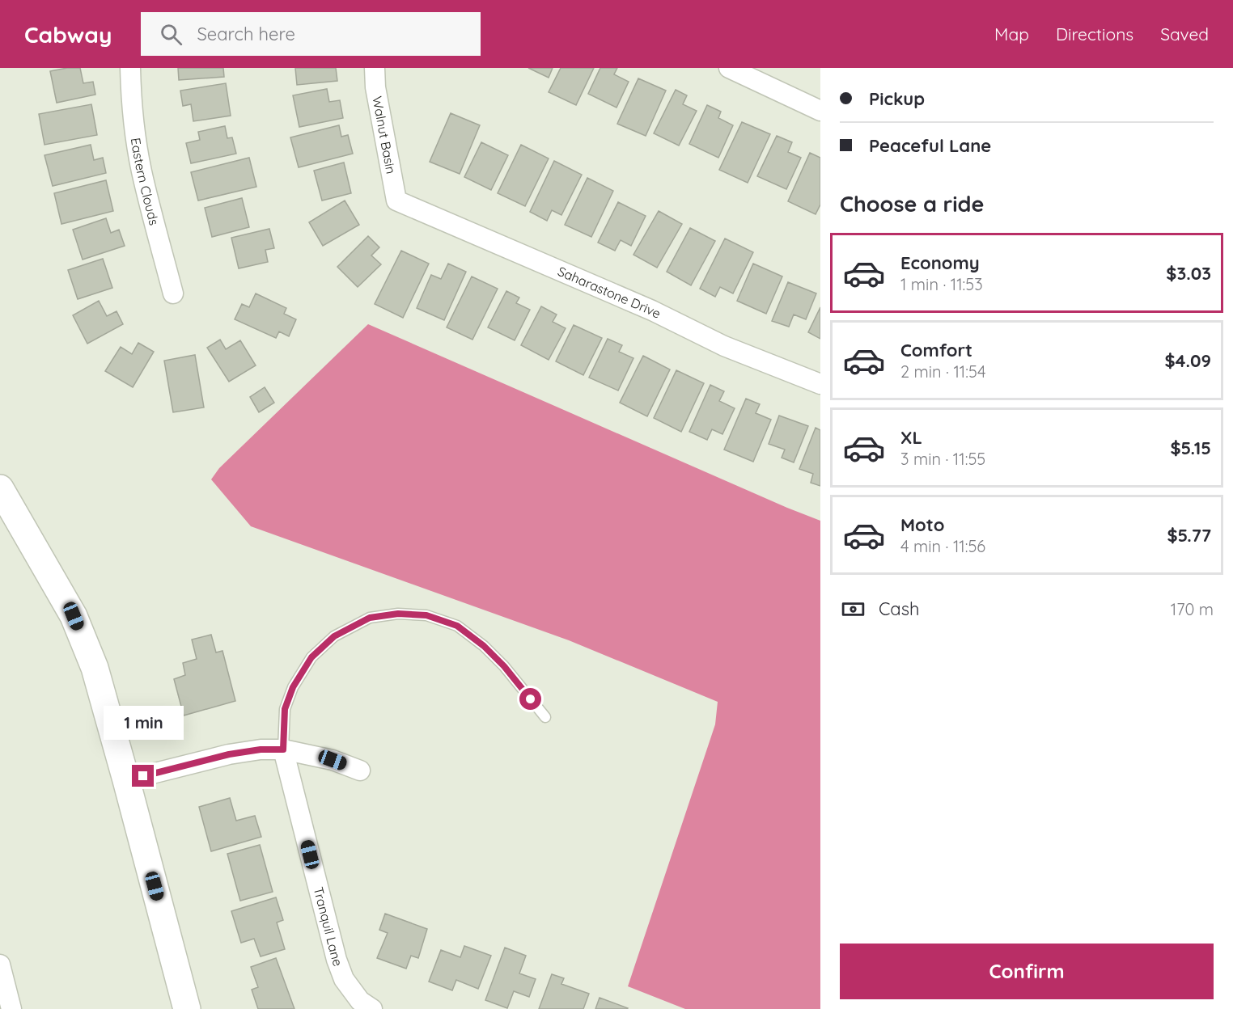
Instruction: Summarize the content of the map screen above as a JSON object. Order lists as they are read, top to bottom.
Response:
{
  "streets": {
    "street": [
      "Walnut Basin",
      "Eastern Clouds",
      "Saharastone Drive",
      "Tranquil Lane"
    ]
  },
  "crossings": [
    ["Walnut Basin", "Saharastone Drive"]
  ],
  "page": {
    "header": "Cabway",
    "search": "Search here",
    "nav": ["Map", "Directions", "Saved"],
    "banner": ["Pickup", "Peaceful Lane"],
    "heading": "Choose a ride",
    "list": [
      {
        "name": "Economy",
        "note": "1 min · 11:53",
        "value": "$3.03"
      },
      {
        "name": "Comfort",
        "note": "2 min · 11:54",
        "value": "$4.09"
      },
      {
        "name": "XL",
        "note": "3 min · 11:55",
        "value": "$5.15"
      },
      {
        "name": "Moto",
        "note": "4 min · 11:56",
        "value": "$5.77"
      }
    ],
    "pay": ["Cash", "170 m"],
    "bubble": "1 min",
    "buttons": "Confirm"
  }
}
